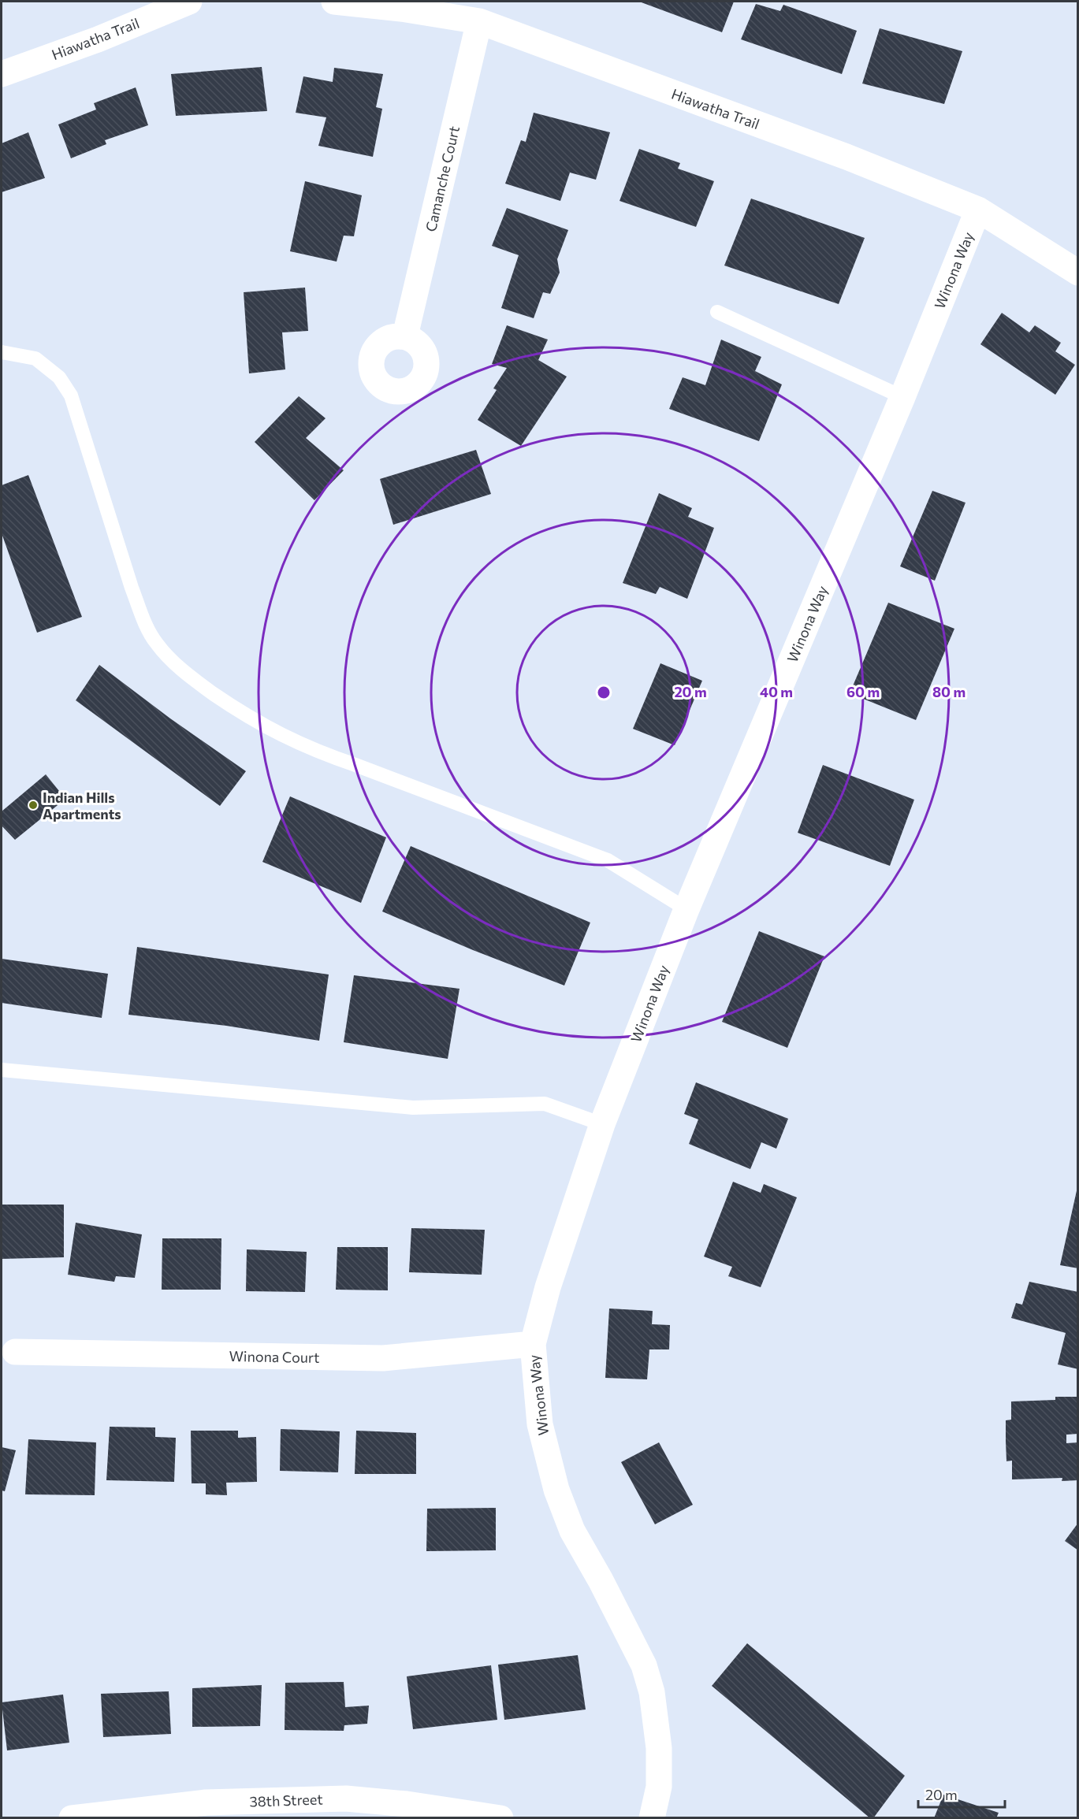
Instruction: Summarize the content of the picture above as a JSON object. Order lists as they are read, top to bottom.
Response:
{
  "streets": {
    "street": [
      "Hiawatha Trail",
      "Camanche Court",
      "Winona Way",
      "Winona Court",
      "38th Street"
    ]
  },
  "crossings": [
    ["Hiawatha Trail", "Camanche Court"],
    ["Hiawatha Trail", "Winona Way"],
    ["Winona Way", "Winona Court"]
  ],
  "places": ["Indian Hills Apartments"],
  "scale_bar": "20 m",
  "rings": [
    "20 m",
    "40 m",
    "60 m",
    "80 m"
  ]
}
